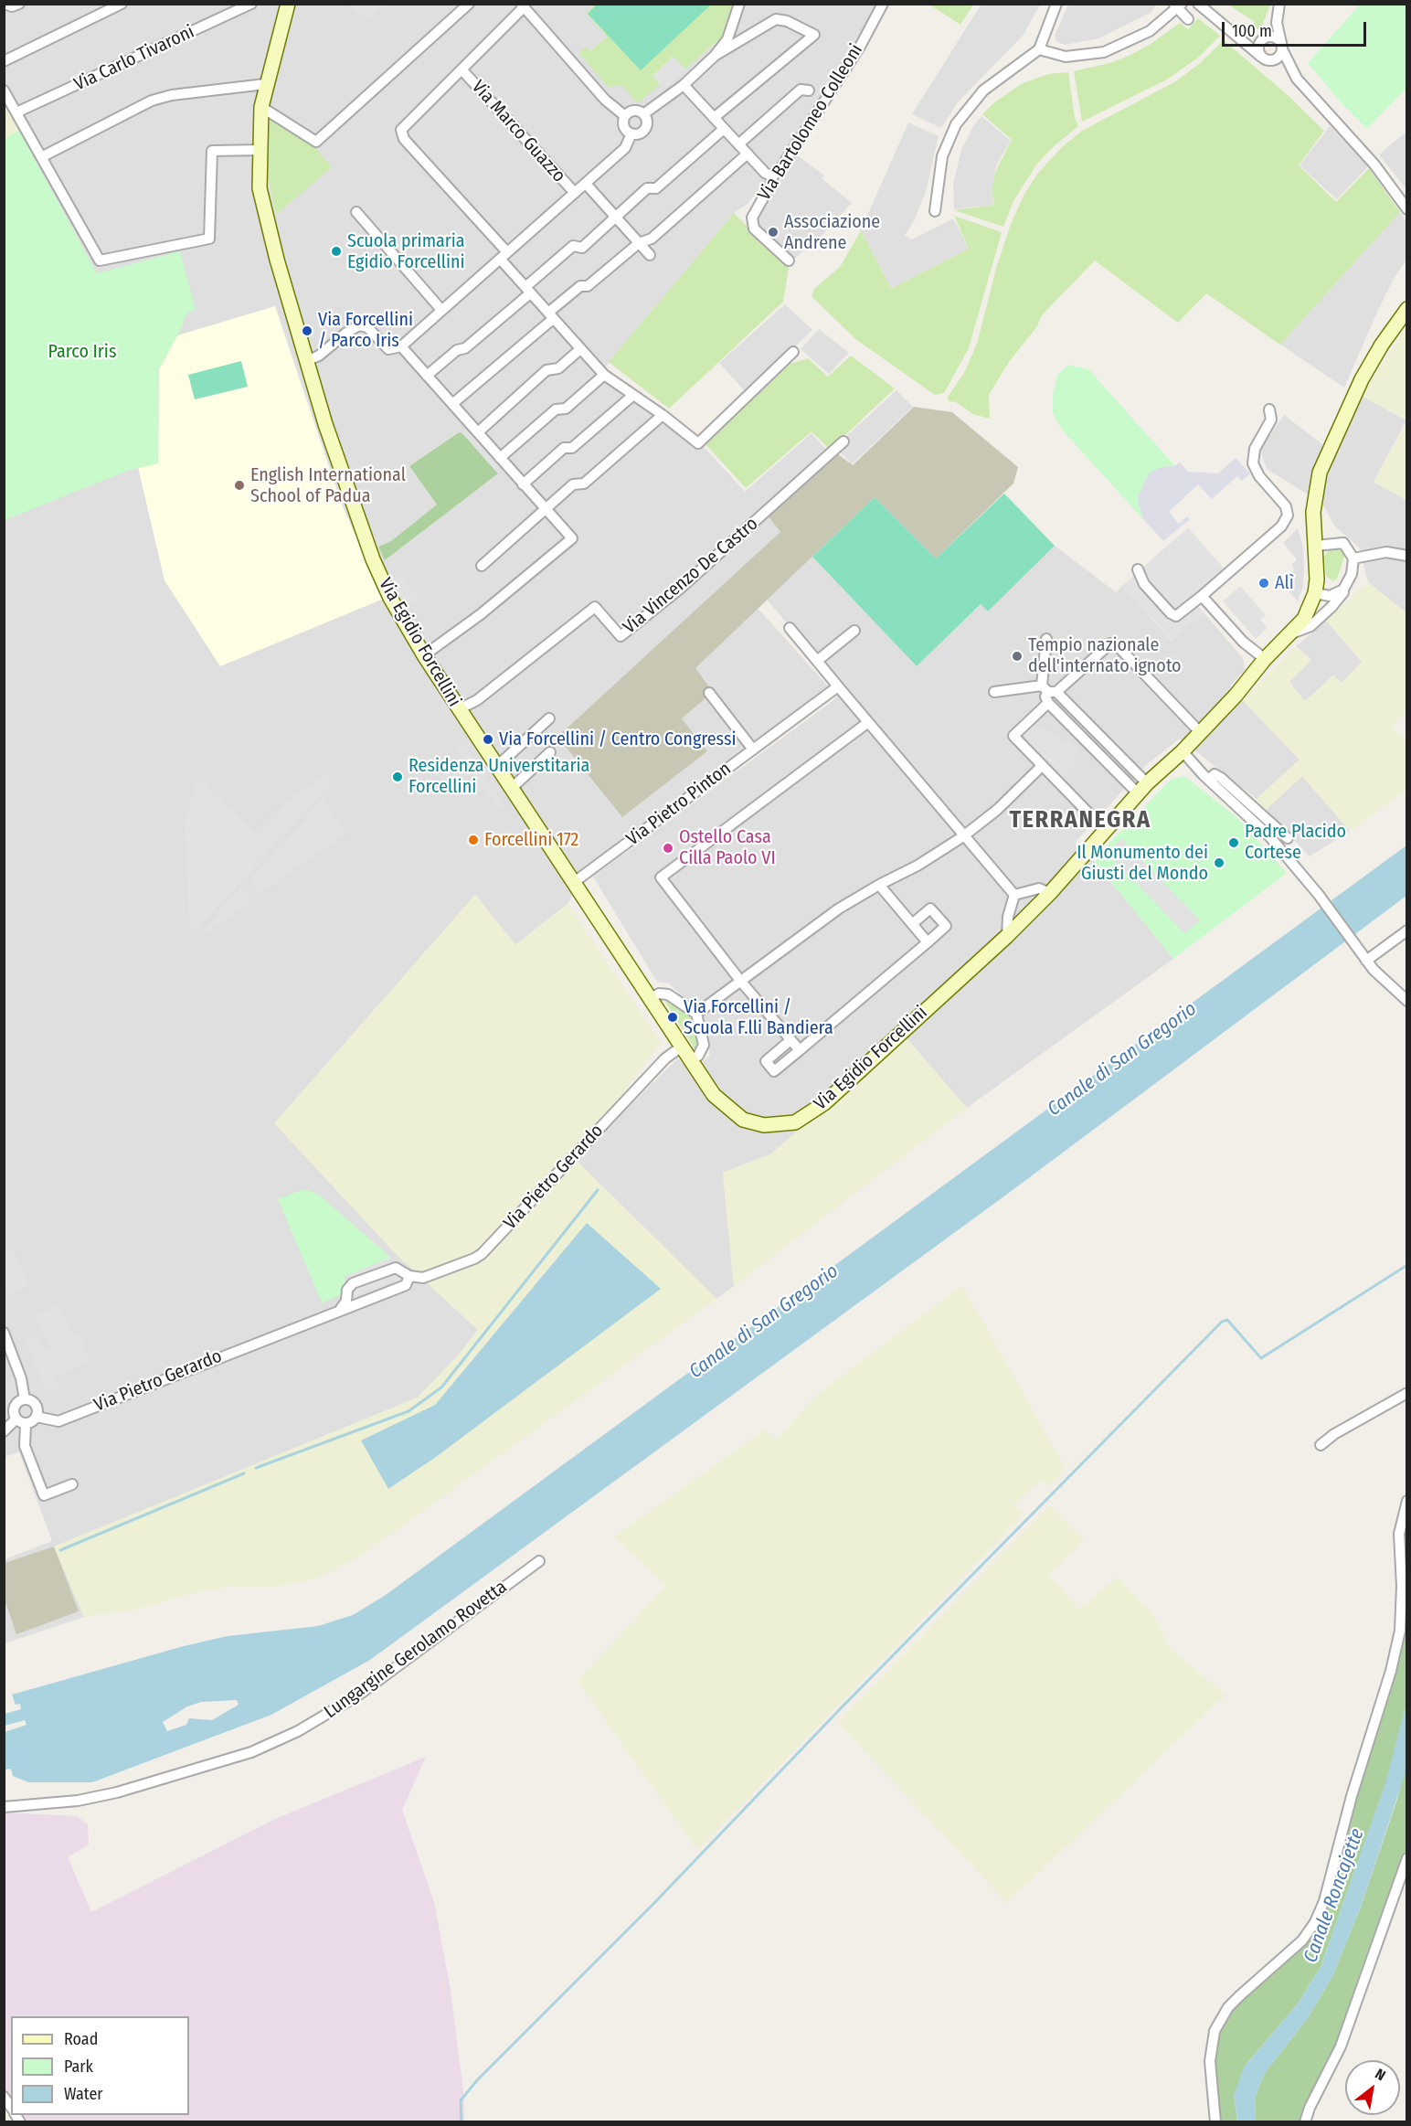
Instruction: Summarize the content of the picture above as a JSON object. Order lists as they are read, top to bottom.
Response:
{
  "streets": {
    "street": [
      "Via Carlo Tivaroni",
      "Via Bartolomeo Colleoni",
      "Via Marco Guazzo",
      "Via Vincenzo De Castro",
      "Via Egidio Forcellini",
      "Via Pietro Pinton",
      "Via Pietro Gerardo",
      "Lungargine Gerolamo Rovetta"
    ]
  },
  "crossings": [
    ["Via Vincenzo De Castro", "Via Egidio Forcellini"],
    ["Via Egidio Forcellini", "Via Pietro Pinton"],
    ["Via Egidio Forcellini", "Via Pietro Gerardo"]
  ],
  "districts": ["TERRANEGRA"],
  "water": ["Canale di San Gregorio", "Canale Roncajette"],
  "parks": ["Parco Iris"],
  "places": [
    "Associazione Andrene",
    "Scuola primaria Egidio Forcellini",
    "Via Forcellini / Parco Iris",
    "English International School of Padua",
    "Alì",
    "Tempio nazionale dell'internato ignoto",
    "Via Forcellini / Centro Congressi",
    "Residenza Universtitaria Forcellini",
    "Forcellini 172",
    "Padre Placido Cortese",
    "Ostello Casa Cilla Paolo VI",
    "Il Monumento dei Giusti del Mondo",
    "Via Forcellini / Scuola F.lli Bandiera"
  ],
  "legend": ["Road", "Park", "Water"],
  "scale_bar": "100 m",
  "north": "top right"
}
